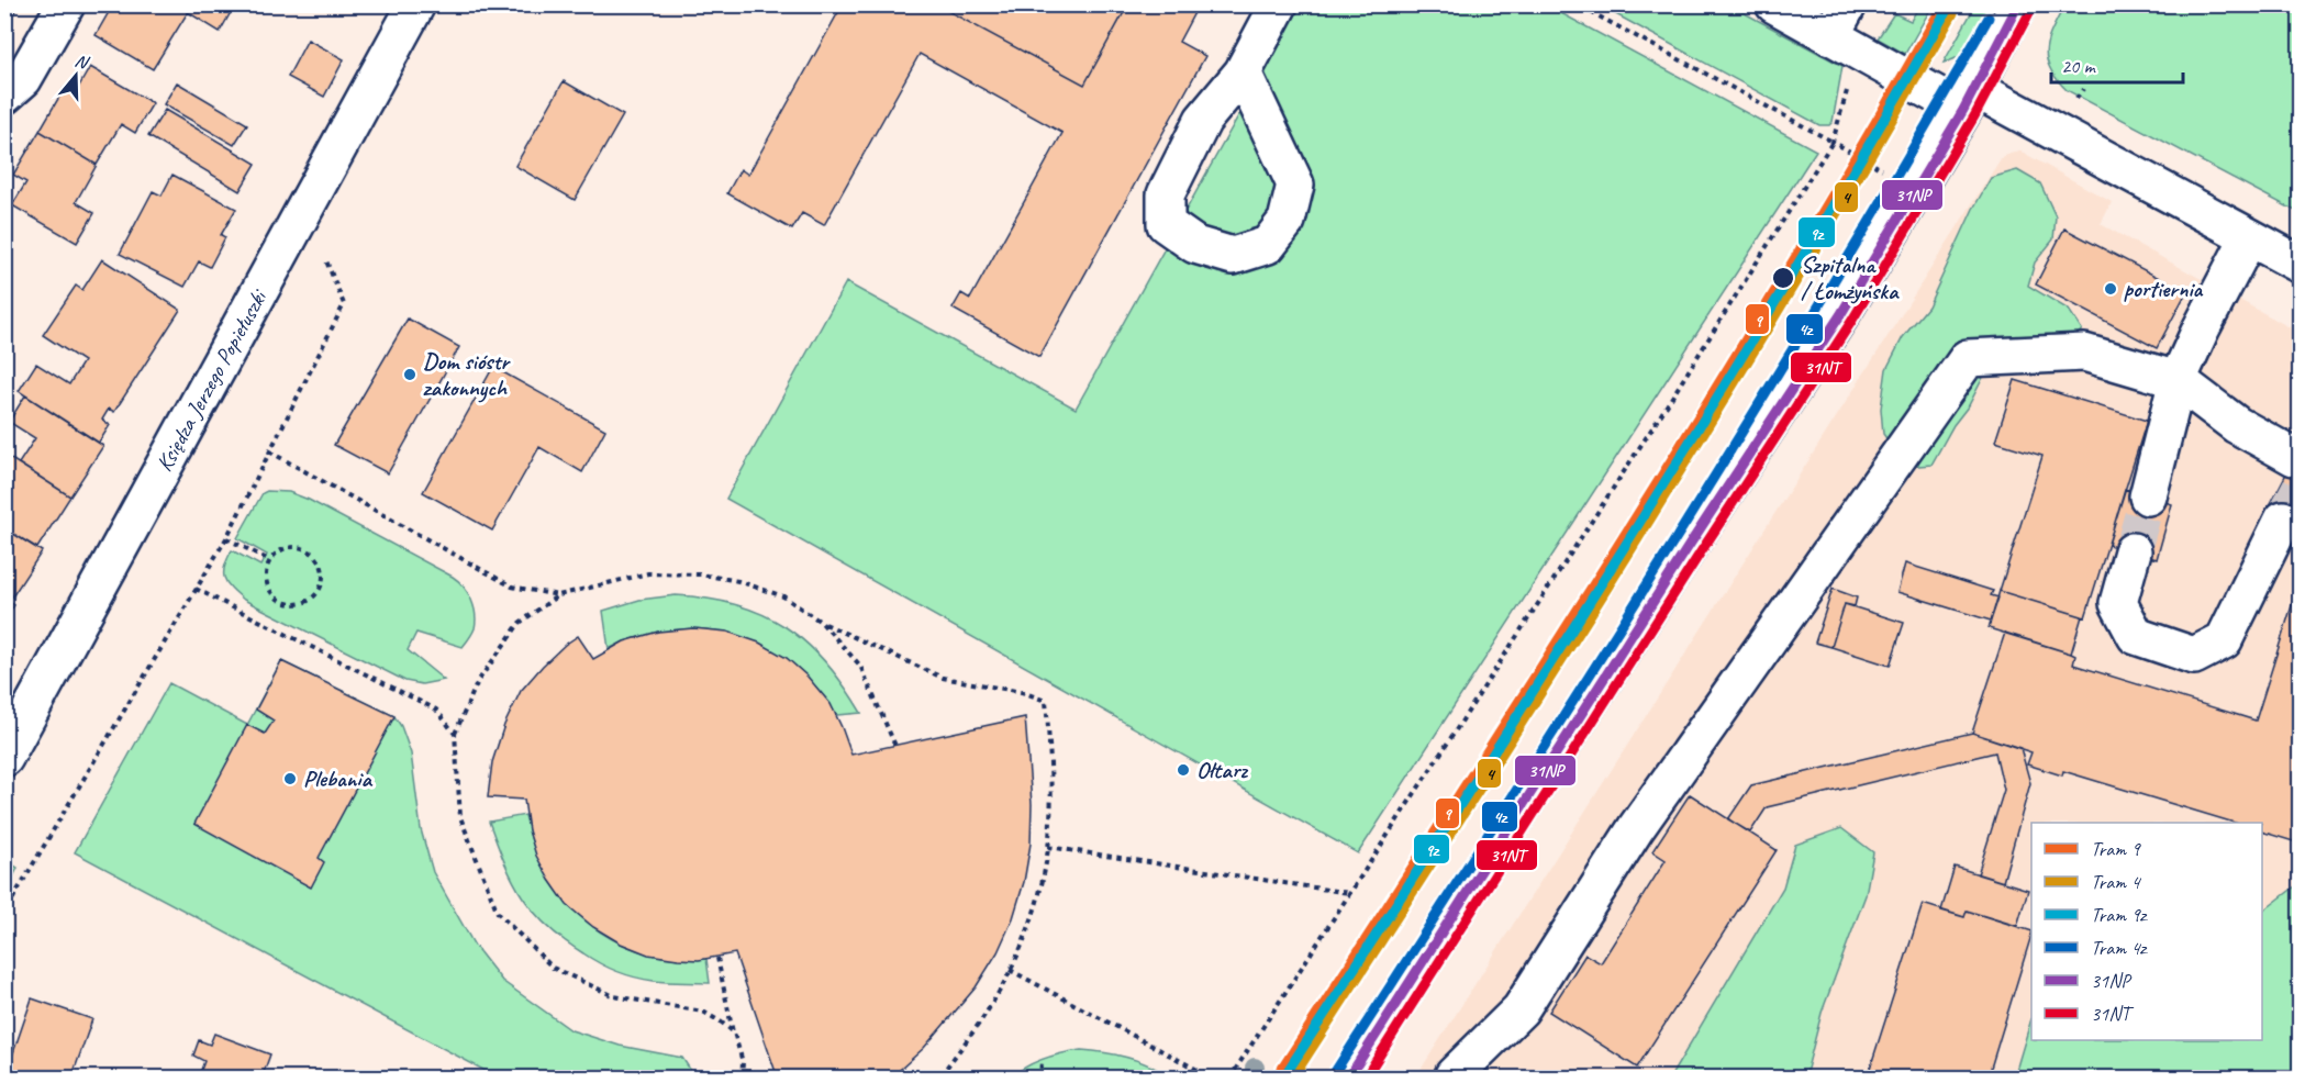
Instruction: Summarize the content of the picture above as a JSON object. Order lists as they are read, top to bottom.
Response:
{
  "streets": {
    "street": ["Księdza Jerzego Popiełuszki"]
  },
  "places": [
    "Szpitalna / Łomżyńska",
    "portiernia",
    "Dom sióstr zakonnych",
    "Ołtarz",
    "Plebania"
  ],
  "lines": [
    "tram line 9",
    "tram line 9z",
    "transit line 31NP",
    "tram line 4",
    "transit line 31NT",
    "tram line 4z"
  ],
  "legend": [
    "Tram 9",
    "Tram 4",
    "Tram 9z",
    "Tram 4z",
    "31NP",
    "31NT"
  ],
  "scale_bar": "20 m",
  "north": "top"
}
